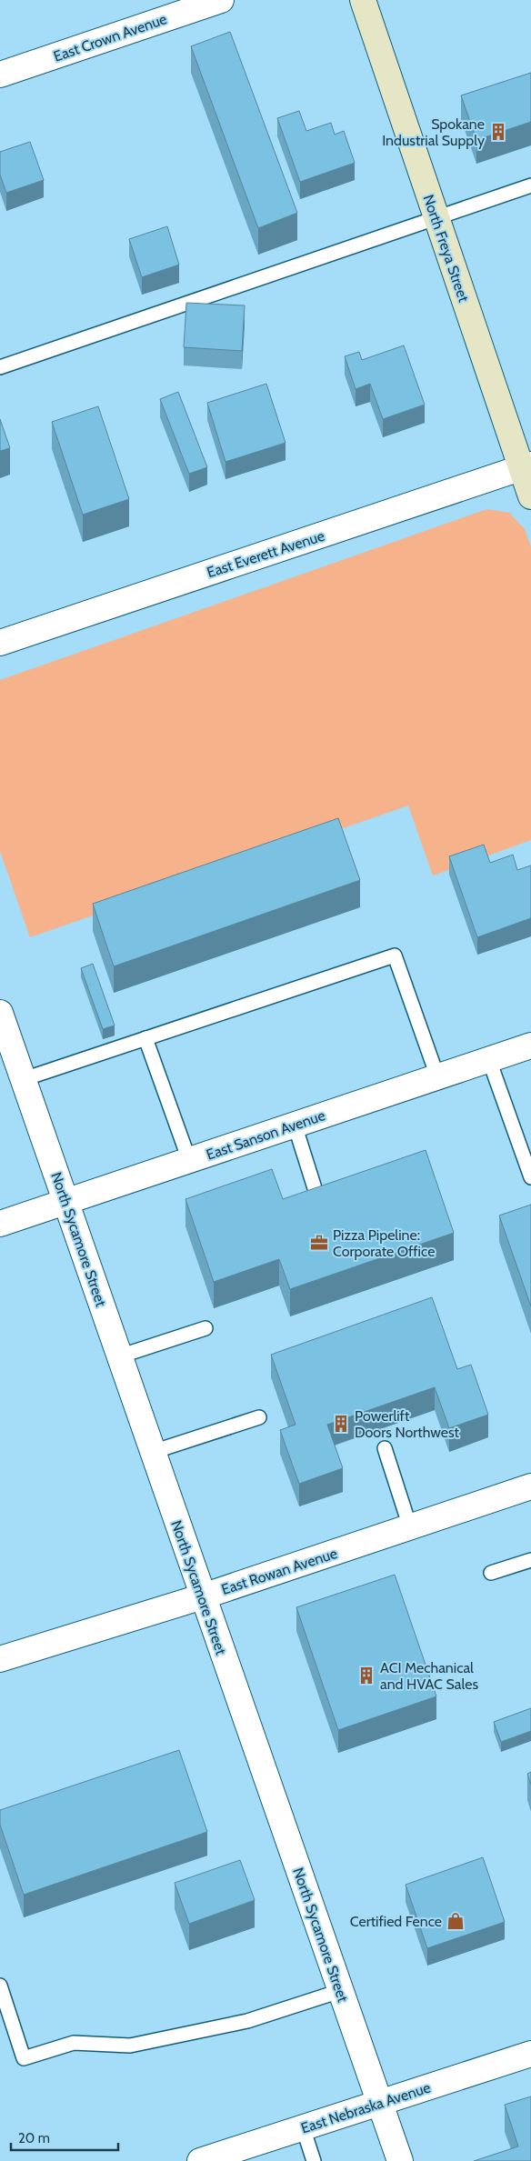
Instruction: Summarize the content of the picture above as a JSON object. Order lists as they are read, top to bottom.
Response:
{
  "streets": {
    "street": [
      "East Crown Avenue",
      "North Freya Street",
      "East Everett Avenue",
      "East Sanson Avenue",
      "North Sycamore Street",
      "East Rowan Avenue",
      "East Nebraska Avenue"
    ]
  },
  "crossings": [
    ["North Freya Street", "East Everett Avenue"],
    ["East Sanson Avenue", "North Sycamore Street"],
    ["North Sycamore Street", "East Rowan Avenue"],
    ["North Sycamore Street", "East Nebraska Avenue"]
  ],
  "places": {
    "building": ["Spokane Industrial Supply", "Powerlift Doors Northwest", "ACI Mechanical and HVAC Sales"],
    "office": ["Pizza Pipeline: Corporate Office"],
    "shop": ["Certified Fence"]
  },
  "scale_bar": "20 m"
}
